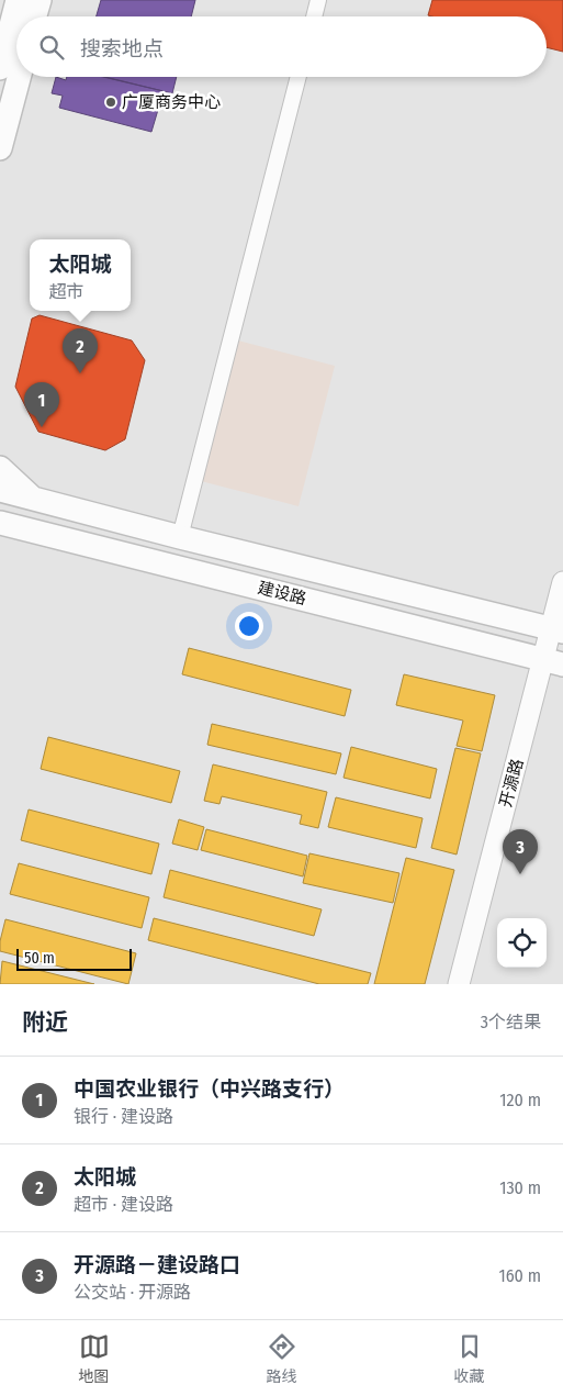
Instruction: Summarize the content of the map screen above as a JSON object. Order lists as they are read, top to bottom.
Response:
{
  "streets": {
    "main road": ["建设路", "开源路"]
  },
  "crossings": [
    ["建设路", "开源路"]
  ],
  "places": ["广厦商务中心"],
  "scale_bar": "50 m",
  "page": {
    "search": "搜索地点",
    "popup": ["太阳城", "超市"],
    "pins": ["2", "1", "3"],
    "scale": "50 m",
    "heading": ["附近", "3个结果"],
    "list": [
      {
        "mark": "1",
        "name": "中国农业银行（中兴路支行）",
        "note": "银行 · 建设路",
        "value": "120 m"
      },
      {
        "mark": "2",
        "name": "太阳城",
        "note": "超市 · 建设路",
        "value": "130 m"
      },
      {
        "mark": "3",
        "name": "开源路－建设路口",
        "note": "公交站 · 开源路",
        "value": "160 m"
      }
    ],
    "nav": ["地图", "路线", "收藏"]
  }
}
